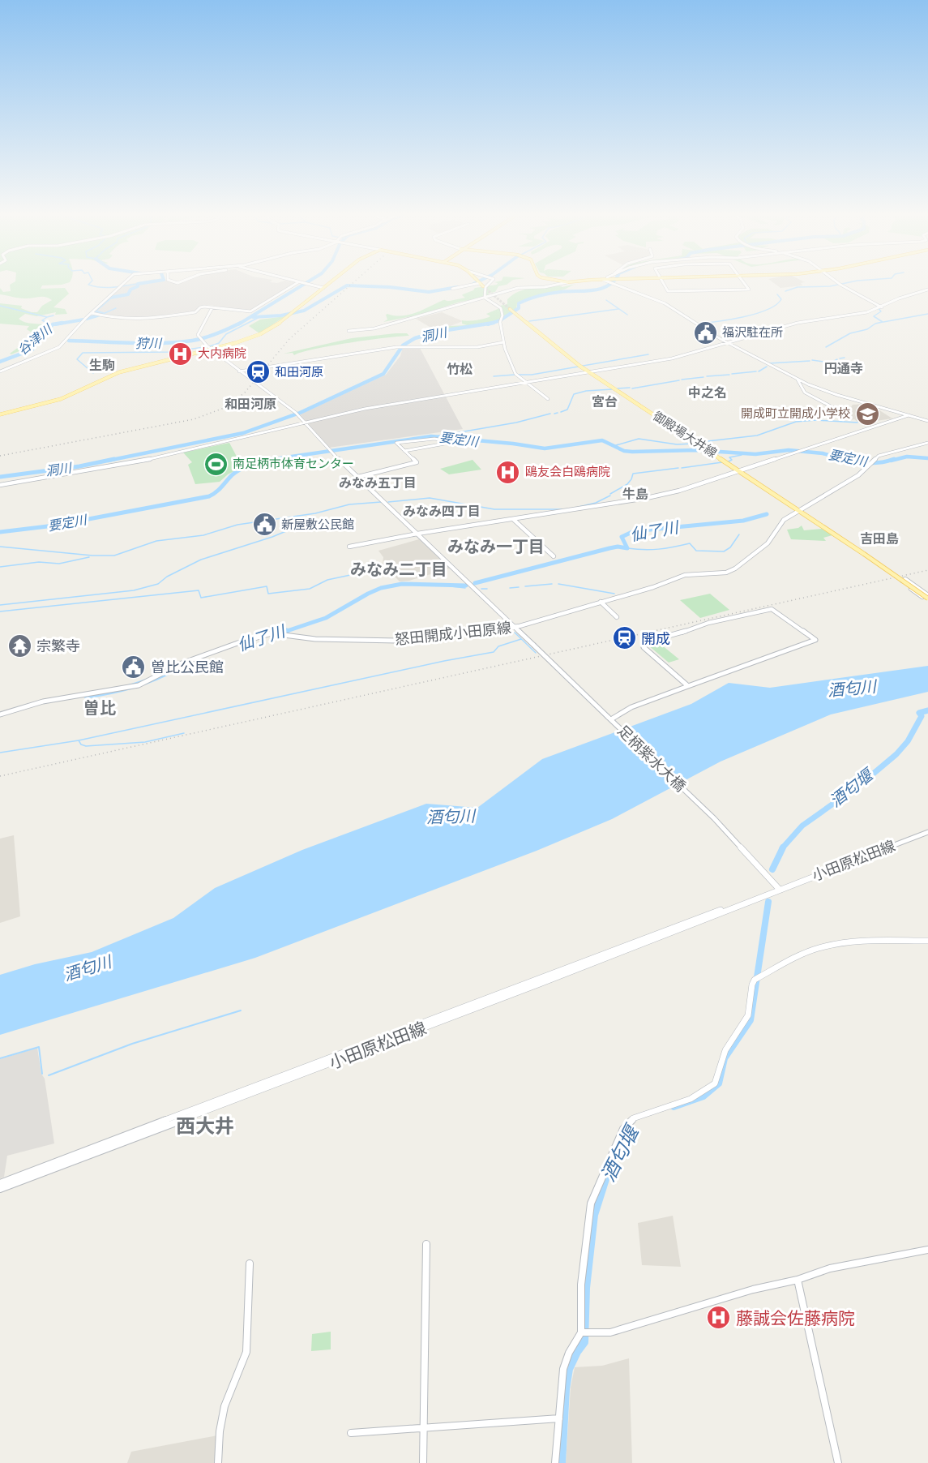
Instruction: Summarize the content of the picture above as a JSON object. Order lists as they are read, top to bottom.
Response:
{
  "streets": {
    "main road": ["御殿場大井線"],
    "street": ["怒田開成小田原線", "足柄紫水大橋", "小田原松田線"]
  },
  "crossings": [
    ["御殿場大井線", "怒田開成小田原線"],
    ["足柄紫水大橋", "小田原松田線"]
  ],
  "districts": [
    "生駒",
    "円通寺",
    "竹松",
    "中之名",
    "宮台",
    "和田河原",
    "みなみ五丁目",
    "牛島",
    "みなみ四丁目",
    "吉田島",
    "みなみ一丁目",
    "みなみ二丁目",
    "曽比",
    "西大井"
  ],
  "water": [
    "洞川",
    "谷津川",
    "狩川",
    "要定川",
    "仙了川",
    "酒匂川",
    "酒匂堰"
  ],
  "places": {
    "public building": ["福沢駐在所", "新屋敷公民館", "曽比公民館"],
    "hospital": ["大内病院", "鴎友会白鴎病院", "藤誠会佐藤病院"],
    "station": ["和田河原", "開成"],
    "school or university": ["開成町立開成小学校"],
    "sports": ["南足柄市体育センター"],
    "temple": ["宗繁寺"]
  }
}
